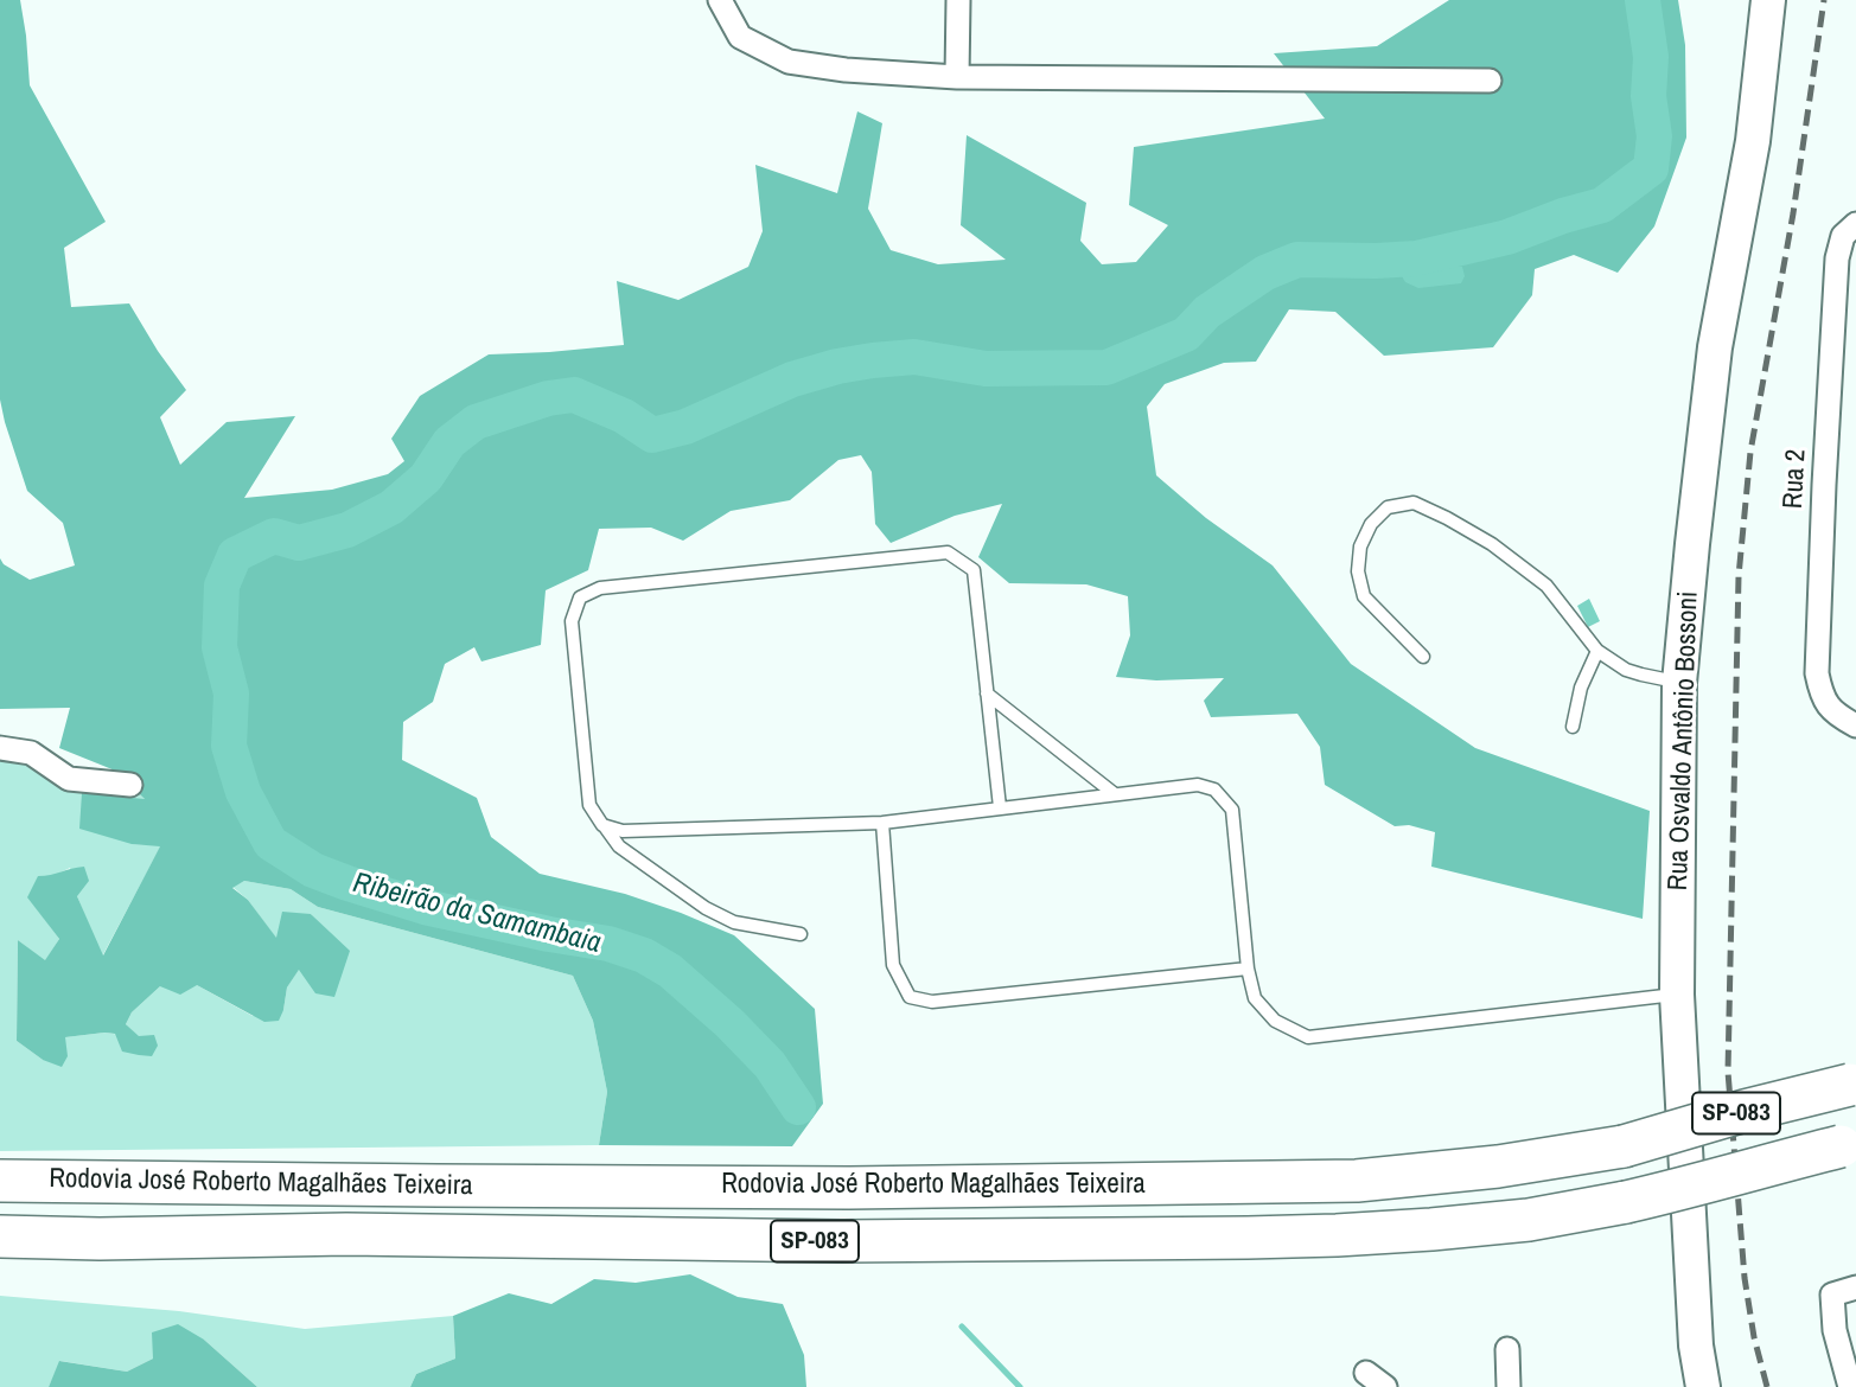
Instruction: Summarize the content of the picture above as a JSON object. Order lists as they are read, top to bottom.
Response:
{
  "streets": {
    "highway": ["SP-083", "Rodovia José Roberto Magalhães Teixeira"],
    "street": ["Rua 2", "Rua Osvaldo Antônio Bossoni"]
  },
  "water": ["Ribeirão da Samambaia"]
}
